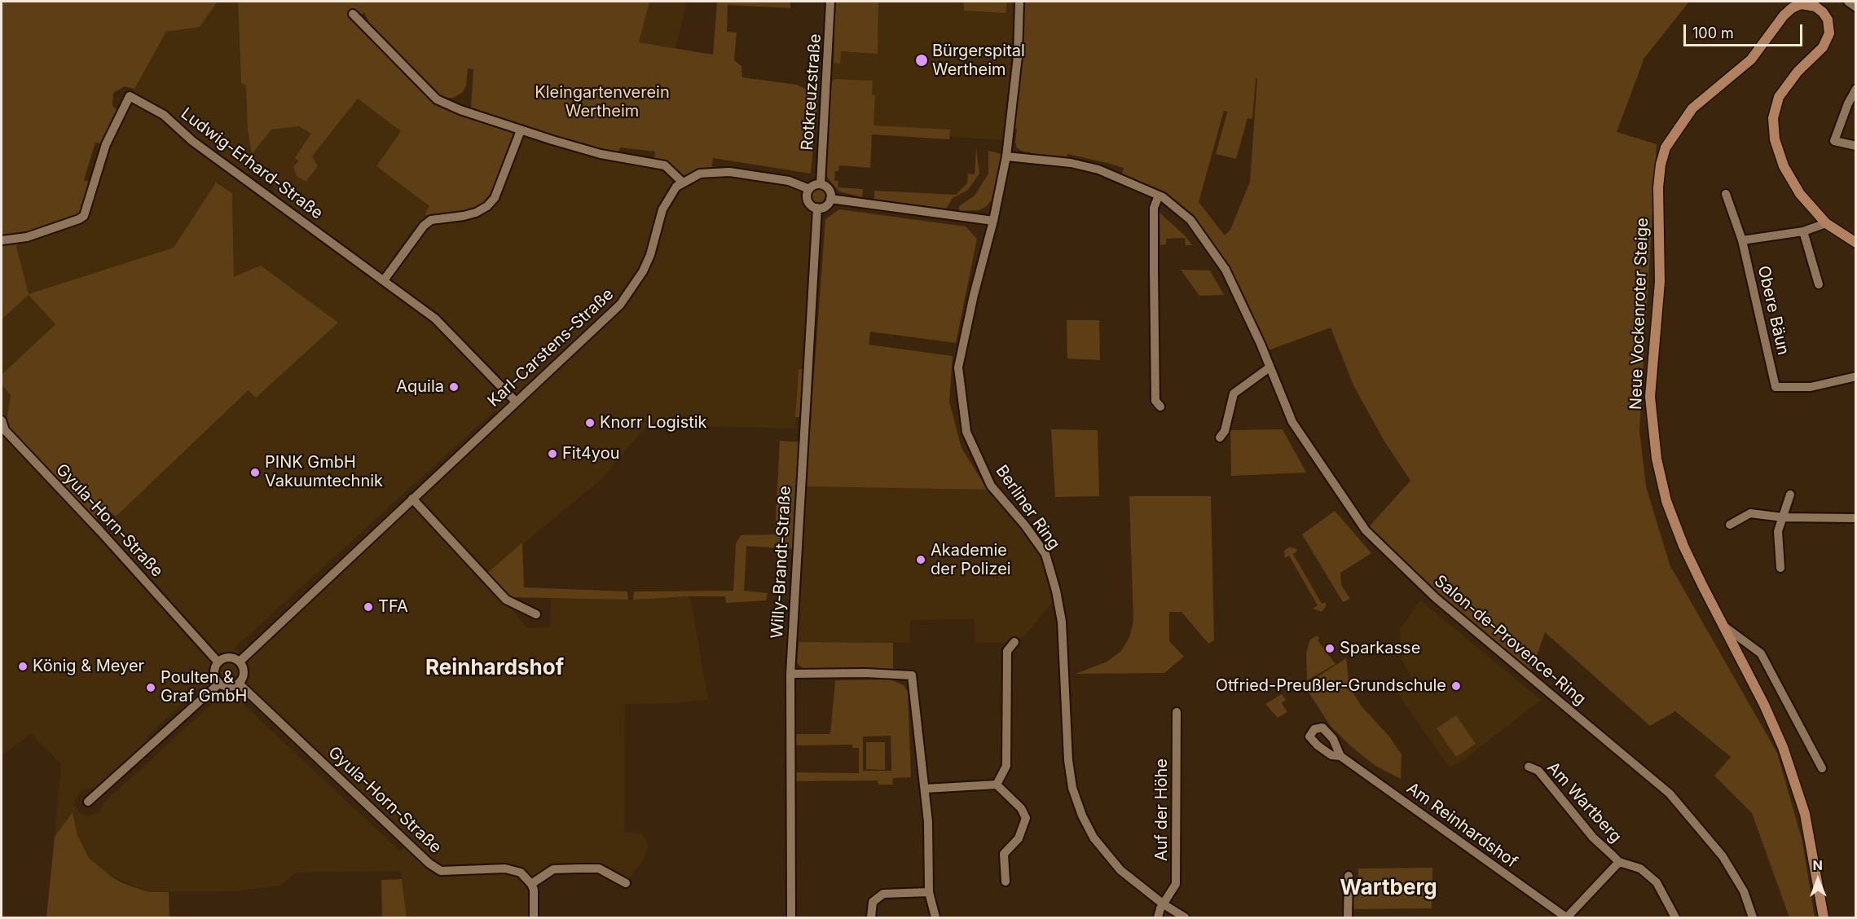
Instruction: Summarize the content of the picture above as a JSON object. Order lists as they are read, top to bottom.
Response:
{
  "streets": {
    "main road": ["Neue Vockenroter Steige"],
    "street": [
      "Rotkreuzstraße",
      "Ludwig-Erhard-Straße",
      "Obere Bäun",
      "Karl-Carstens-Straße",
      "Berliner Ring",
      "Gyula-Horn-Straße",
      "Willy-Brandt-Straße",
      "Salon-de-Provence-Ring",
      "Am Wartberg",
      "Auf der Höhe",
      "Am Reinhardshof"
    ]
  },
  "crossings": [
    ["Rotkreuzstraße", "Karl-Carstens-Straße"],
    ["Rotkreuzstraße", "Willy-Brandt-Straße"],
    ["Ludwig-Erhard-Straße", "Karl-Carstens-Straße"],
    ["Karl-Carstens-Straße", "Gyula-Horn-Straße"],
    ["Karl-Carstens-Straße", "Willy-Brandt-Straße"],
    ["Berliner Ring", "Salon-de-Provence-Ring"],
    ["Berliner Ring", "Auf der Höhe"],
    ["Am Wartberg", "Am Reinhardshof"]
  ],
  "districts": ["Reinhardshof", "Wartberg"],
  "parks": ["Kleingartenverein Wertheim"],
  "places": [
    "Bürgerspital Wertheim",
    "Aquila",
    "Knorr Logistik",
    "Fit4you",
    "PINK GmbH Vakuumtechnik",
    "Akademie der Polizei",
    "TFA",
    "Sparkasse",
    "König & Meyer",
    "Otfried-Preußler-Grundschule",
    "Poulten & Graf GmbH"
  ],
  "scale_bar": "100 m",
  "north": "top"
}
